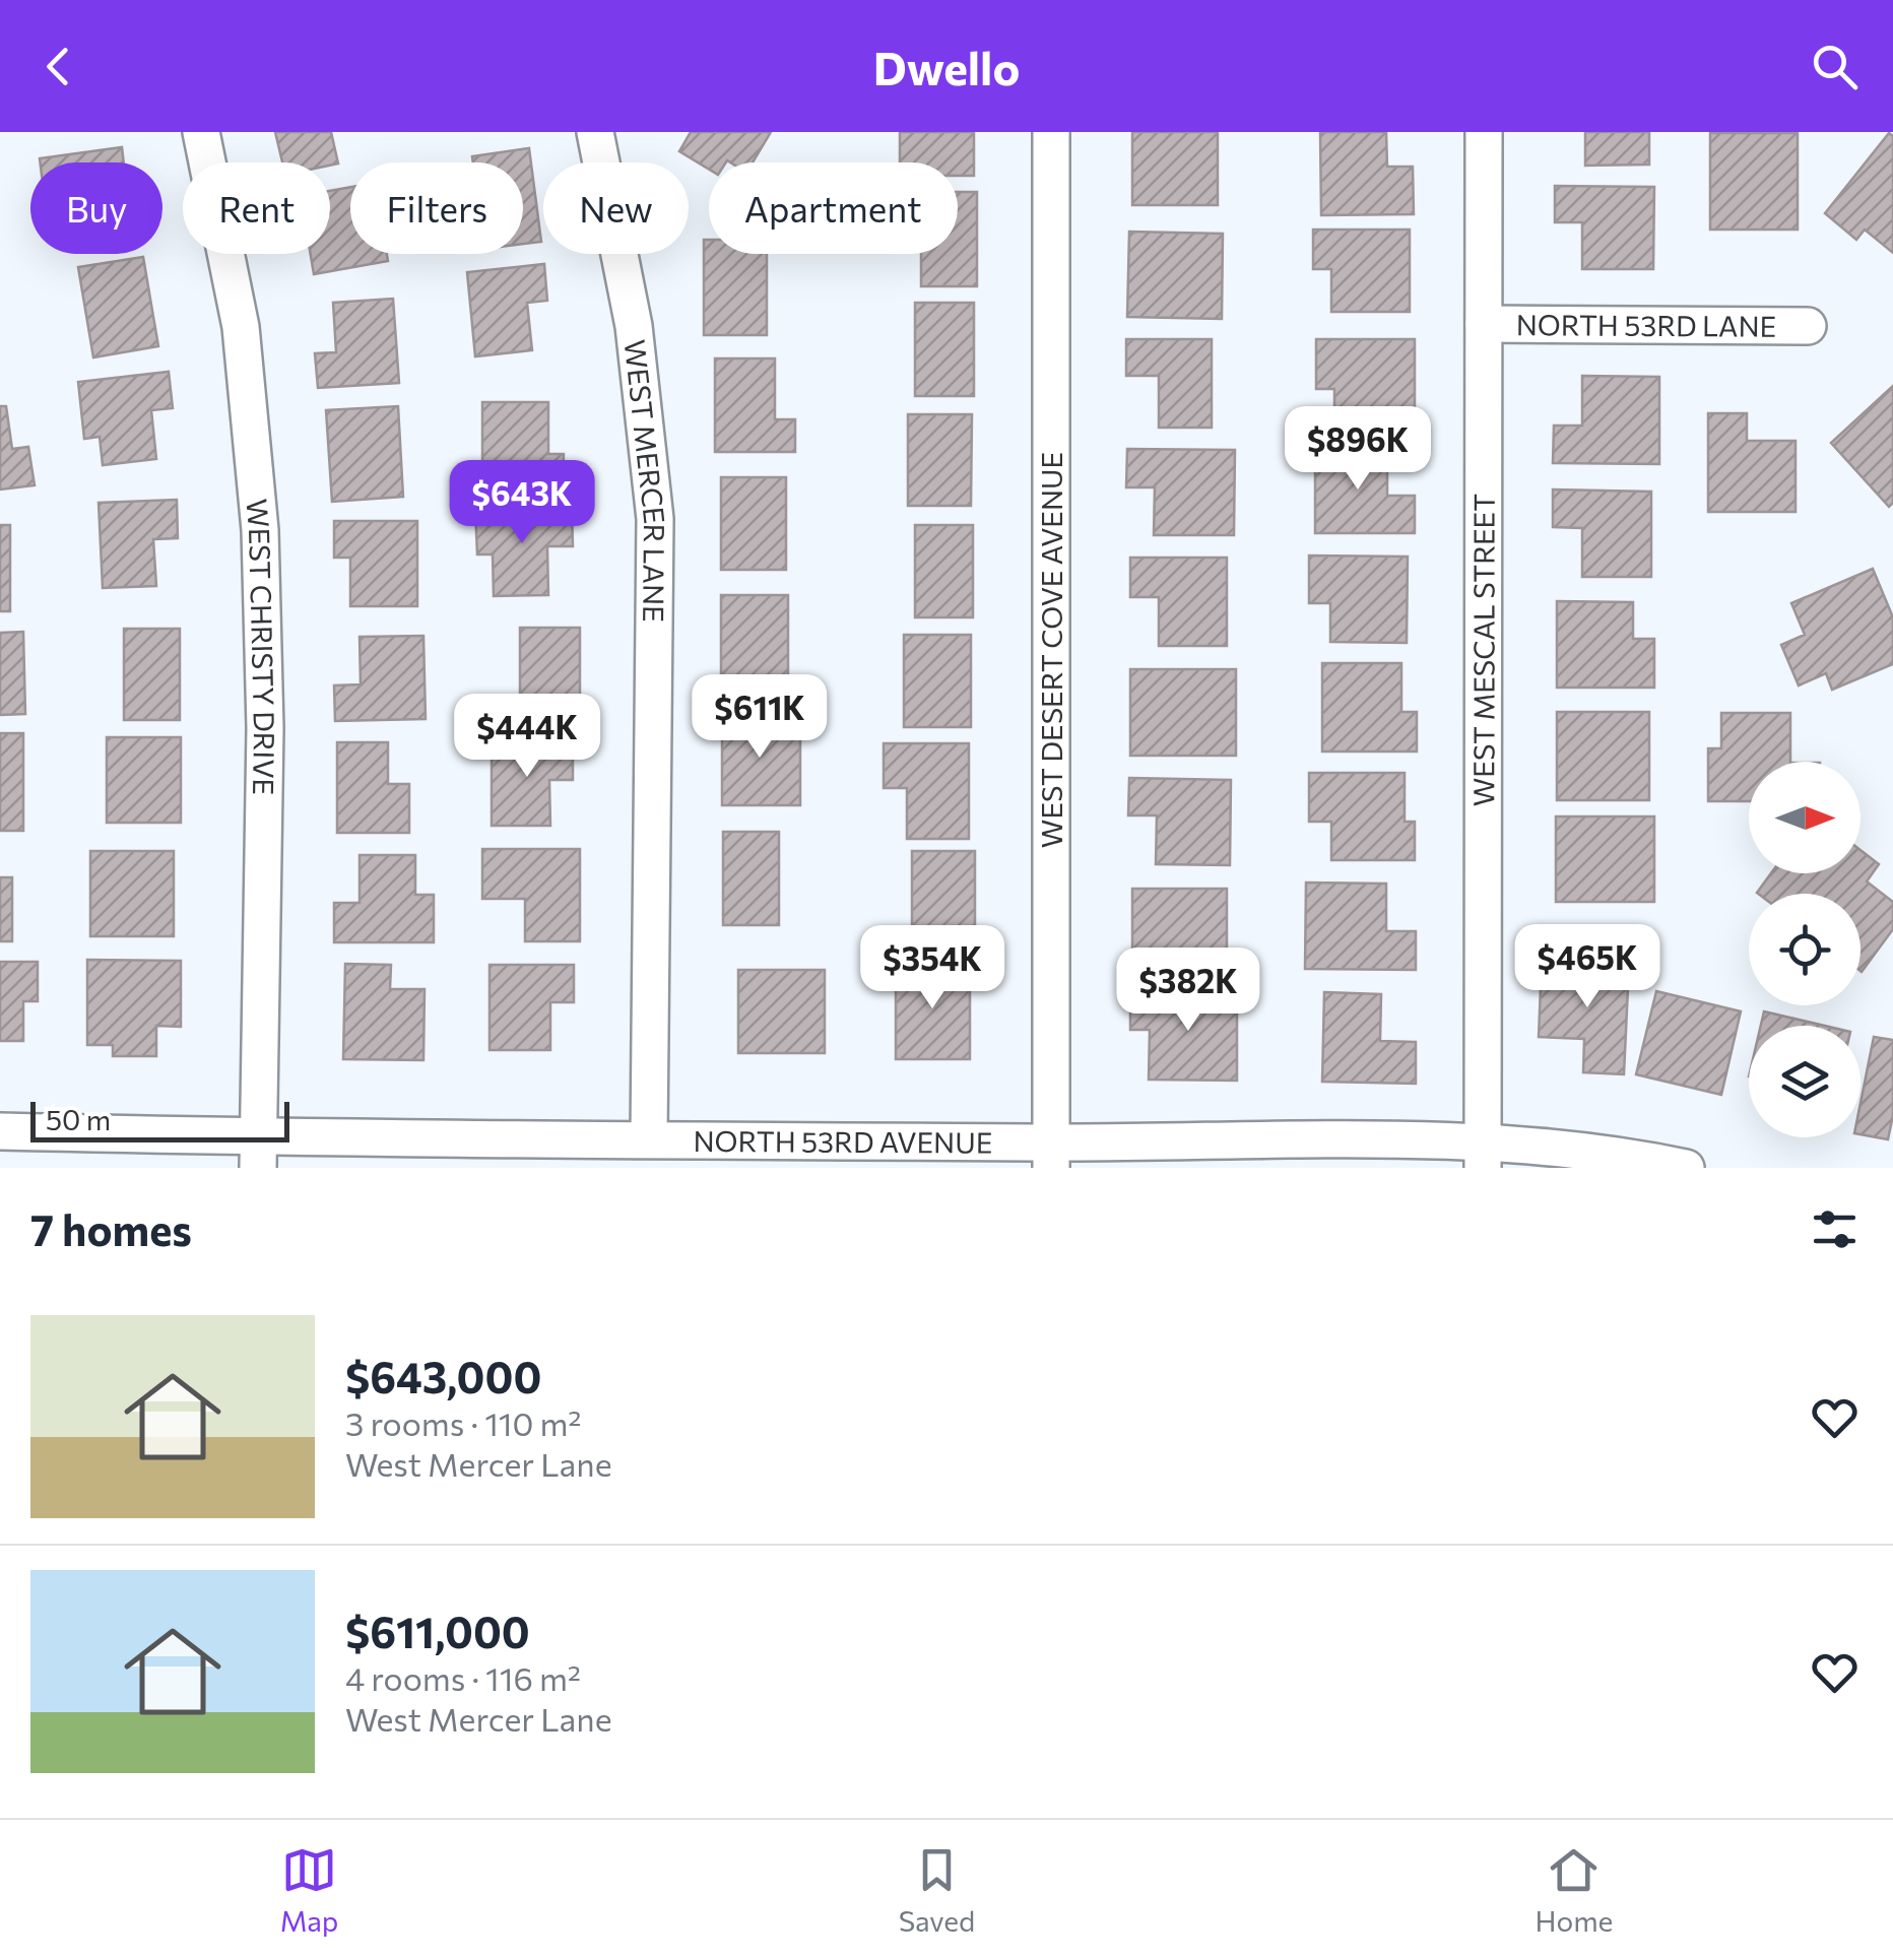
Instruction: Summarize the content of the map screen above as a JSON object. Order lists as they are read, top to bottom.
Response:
{
  "streets": {
    "street": [
      "NORTH 53RD LANE",
      "WEST MERCER LANE",
      "WEST CHRISTY DRIVE",
      "WEST DESERT COVE AVENUE",
      "WEST MESCAL STREET",
      "NORTH 53RD AVENUE"
    ]
  },
  "crossings": [
    ["NORTH 53RD LANE", "WEST MESCAL STREET"],
    ["WEST MERCER LANE", "NORTH 53RD AVENUE"],
    ["WEST CHRISTY DRIVE", "NORTH 53RD AVENUE"],
    ["WEST DESERT COVE AVENUE", "NORTH 53RD AVENUE"],
    ["WEST MESCAL STREET", "NORTH 53RD AVENUE"]
  ],
  "scale_bar": "50 m",
  "north": "right",
  "page": {
    "header": "Dwello",
    "chip": [
      "Buy",
      "Rent",
      "Filters",
      "New",
      "Apartment"
    ],
    "price": [
      "$896K",
      "$643K",
      "$611K",
      "$444K",
      "$465K",
      "$354K",
      "$382K"
    ],
    "scale": "50 m",
    "heading": "7 homes",
    "list": [
      {
        "name": "$643,000",
        "note": "3 rooms · 110 m² · West Mercer Lane"
      },
      {
        "name": "$611,000",
        "note": "4 rooms · 116 m² · West Mercer Lane"
      }
    ],
    "tabs": ["Map", "Saved", "Home"]
  }
}
